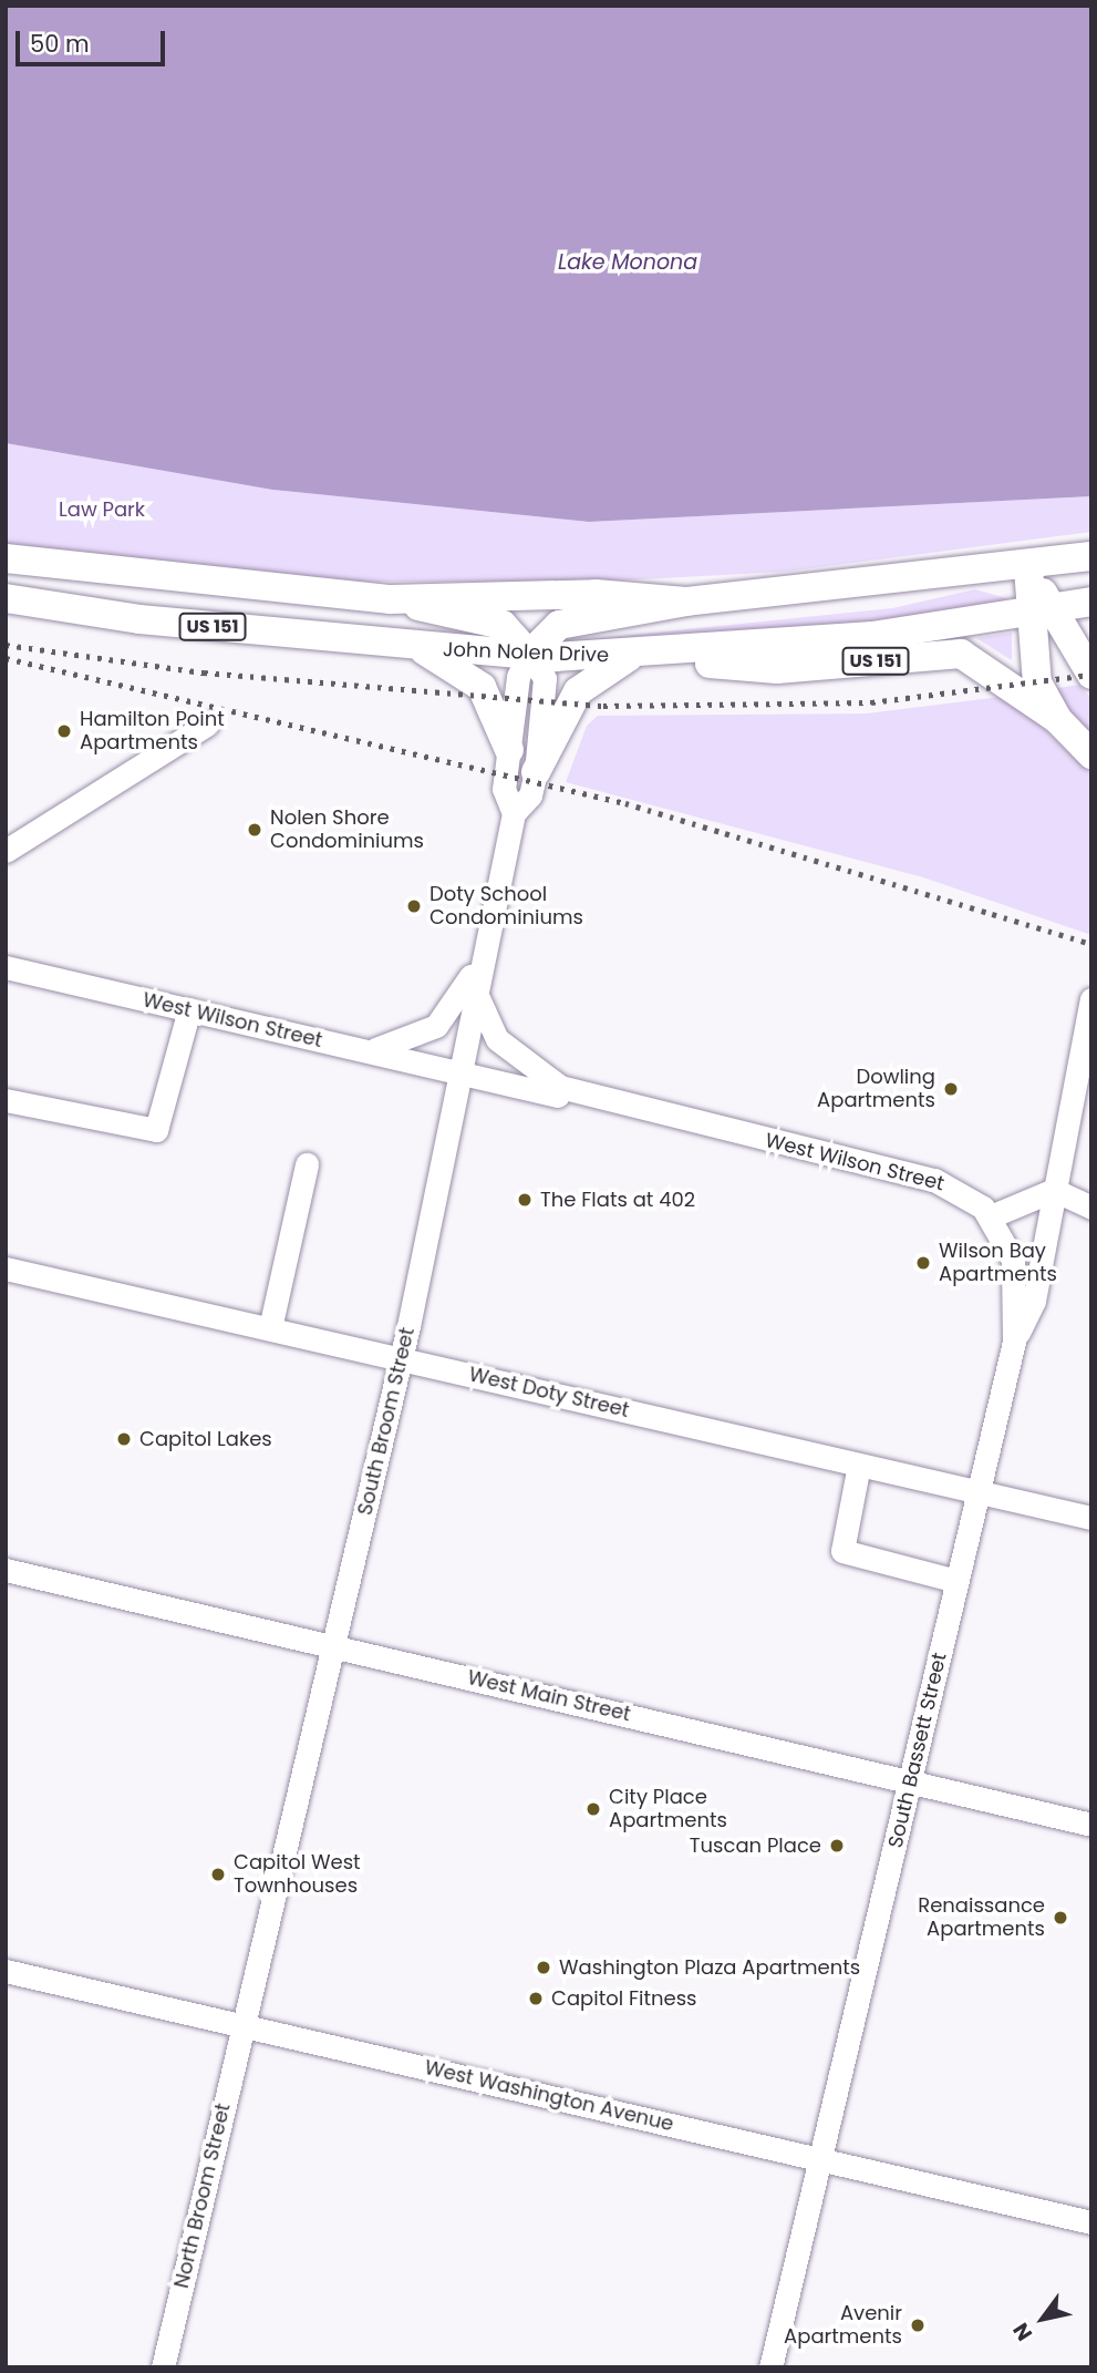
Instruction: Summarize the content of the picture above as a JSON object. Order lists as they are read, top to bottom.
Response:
{
  "streets": {
    "main road": ["US 151", "John Nolen Drive"],
    "street": [
      "West Wilson Street",
      "West Doty Street",
      "South Broom Street",
      "West Main Street",
      "South Bassett Street",
      "West Washington Avenue",
      "North Broom Street"
    ]
  },
  "crossings": [
    ["US 151", "John Nolen Drive"],
    ["John Nolen Drive", "South Broom Street"],
    ["West Wilson Street", "South Broom Street"],
    ["West Wilson Street", "South Bassett Street"],
    ["West Doty Street", "South Broom Street"],
    ["West Doty Street", "South Bassett Street"],
    ["South Broom Street", "West Main Street"],
    ["South Broom Street", "West Washington Avenue"],
    ["South Broom Street", "North Broom Street"],
    ["West Main Street", "South Bassett Street"],
    ["South Bassett Street", "West Washington Avenue"],
    ["West Washington Avenue", "North Broom Street"]
  ],
  "water": ["Lake Monona"],
  "parks": ["Law Park"],
  "places": [
    "Hamilton Point Apartments",
    "Nolen Shore Condominiums",
    "Doty School Condominiums",
    "Dowling Apartments",
    "The Flats at 402",
    "Wilson Bay Apartments",
    "Capitol Lakes",
    "City Place Apartments",
    "Tuscan Place",
    "Capitol West Townhouses",
    "Renaissance Apartments",
    "Washington Plaza Apartments",
    "Capitol Fitness",
    "Avenir Apartments"
  ],
  "scale_bar": "50 m",
  "north": "bottom left"
}
